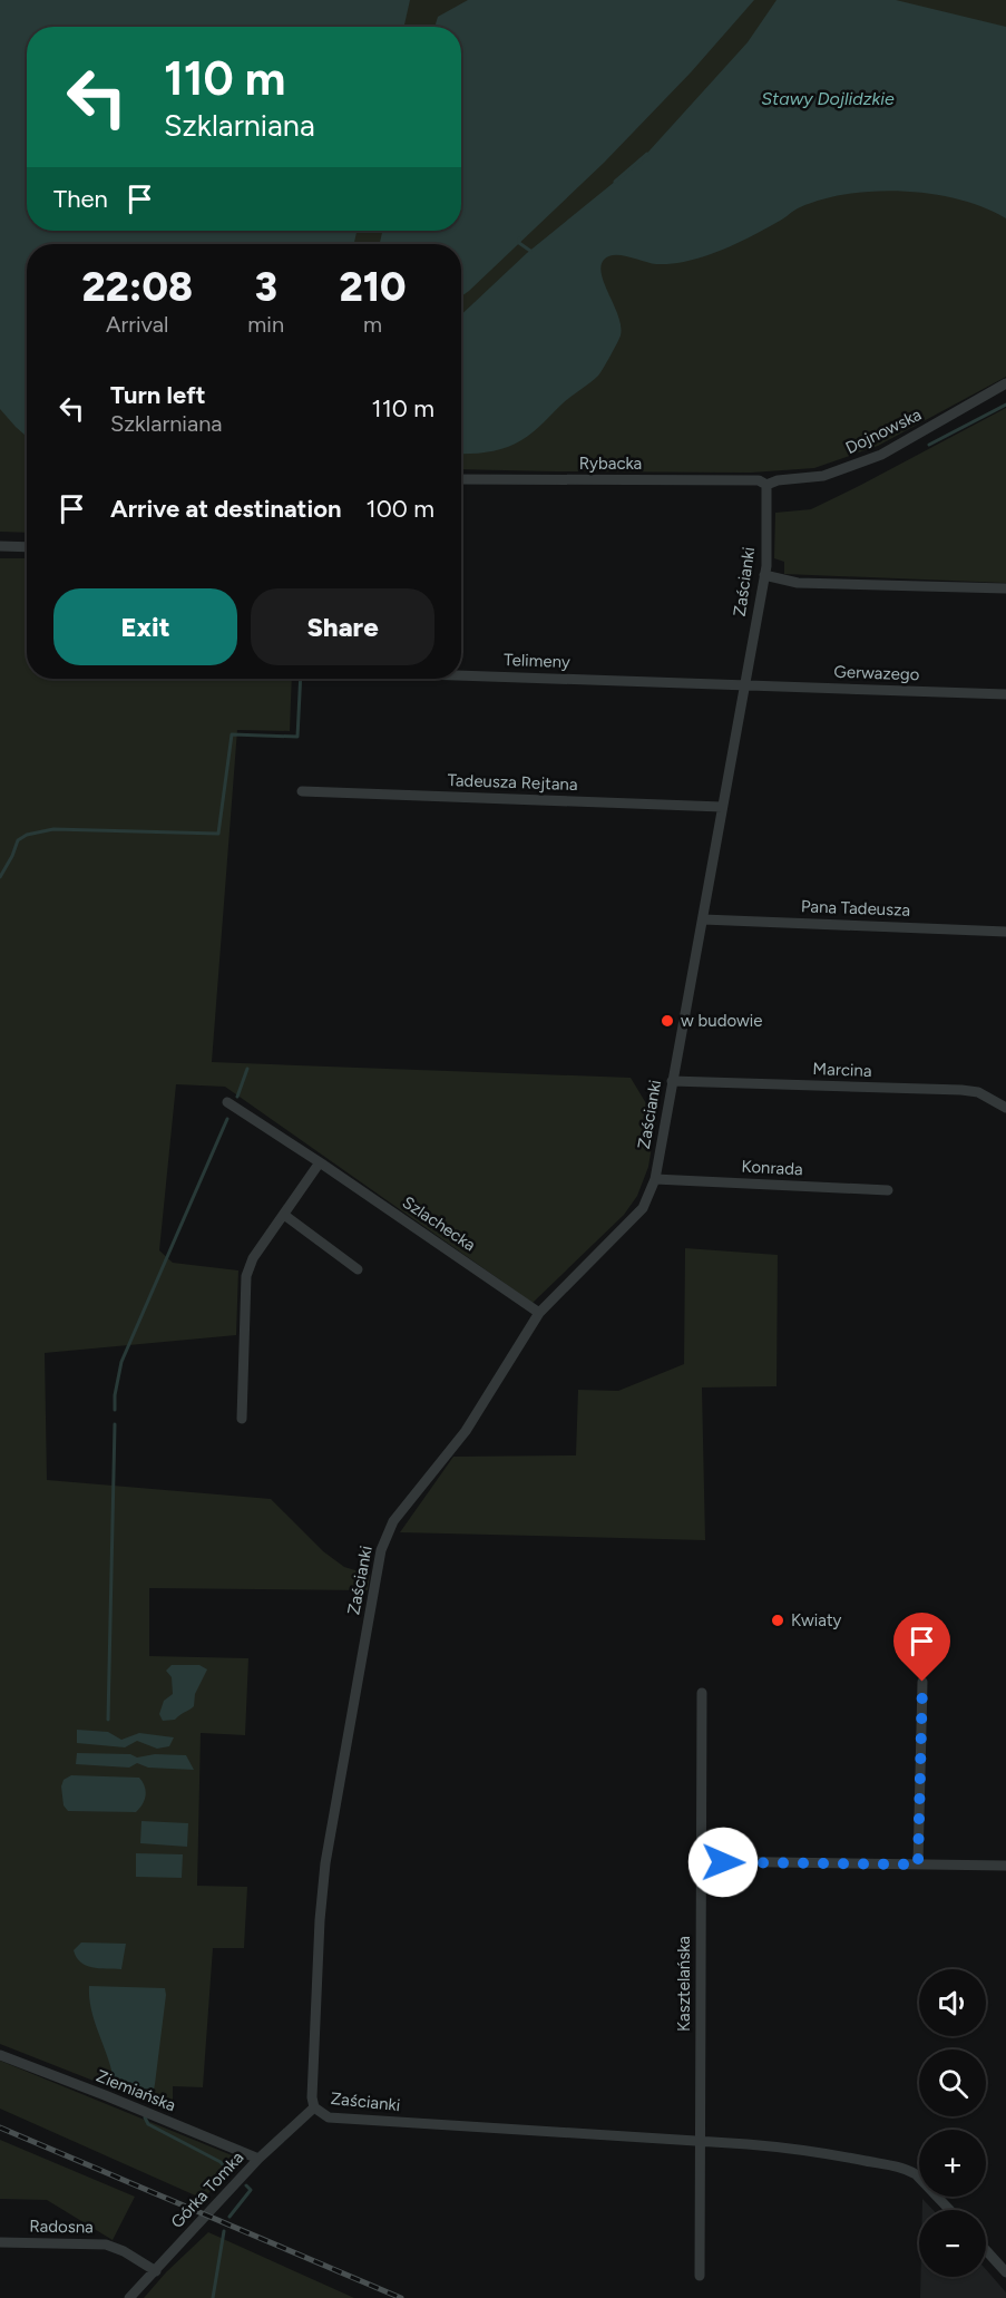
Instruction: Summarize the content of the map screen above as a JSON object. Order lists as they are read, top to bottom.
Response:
{
  "streets": {
    "street": [
      "Dojnowska",
      "Rybacka",
      "Zaścianki",
      "Telimeny",
      "Gerwazego",
      "Tadeusza Rejtana",
      "Pana Tadeusza",
      "Marcina",
      "Konrada",
      "Szlachecka",
      "Kasztelańska",
      "Ziemiańska",
      "Górka Tomka",
      "Radosna"
    ]
  },
  "crossings": [
    ["Dojnowska", "Rybacka"],
    ["Dojnowska", "Zaścianki"],
    ["Rybacka", "Zaścianki"],
    ["Zaścianki", "Telimeny"],
    ["Zaścianki", "Gerwazego"],
    ["Zaścianki", "Tadeusza Rejtana"],
    ["Zaścianki", "Pana Tadeusza"],
    ["Zaścianki", "Marcina"],
    ["Zaścianki", "Konrada"],
    ["Zaścianki", "Szlachecka"],
    ["Zaścianki", "Kasztelańska"],
    ["Zaścianki", "Górka Tomka"],
    ["Telimeny", "Gerwazego"],
    ["Ziemiańska", "Górka Tomka"],
    ["Górka Tomka", "Radosna"]
  ],
  "water": ["Stawy Dojlidzkie"],
  "places": ["w budowie", "Kwiaty"],
  "page": {
    "turn": ["110 m", "Szklarniana"],
    "then": "Then",
    "eta": [
      "22:08",
      "Arrival",
      "3",
      "min",
      "210",
      "m"
    ],
    "list": [
      {
        "name": "Turn left",
        "note": "Szklarniana",
        "value": "110 m"
      },
      {
        "name": "Arrive at destination",
        "value": "100 m"
      }
    ],
    "buttons": ["Exit", "Share"],
    "map_buttons": ["+", "−"]
  }
}
